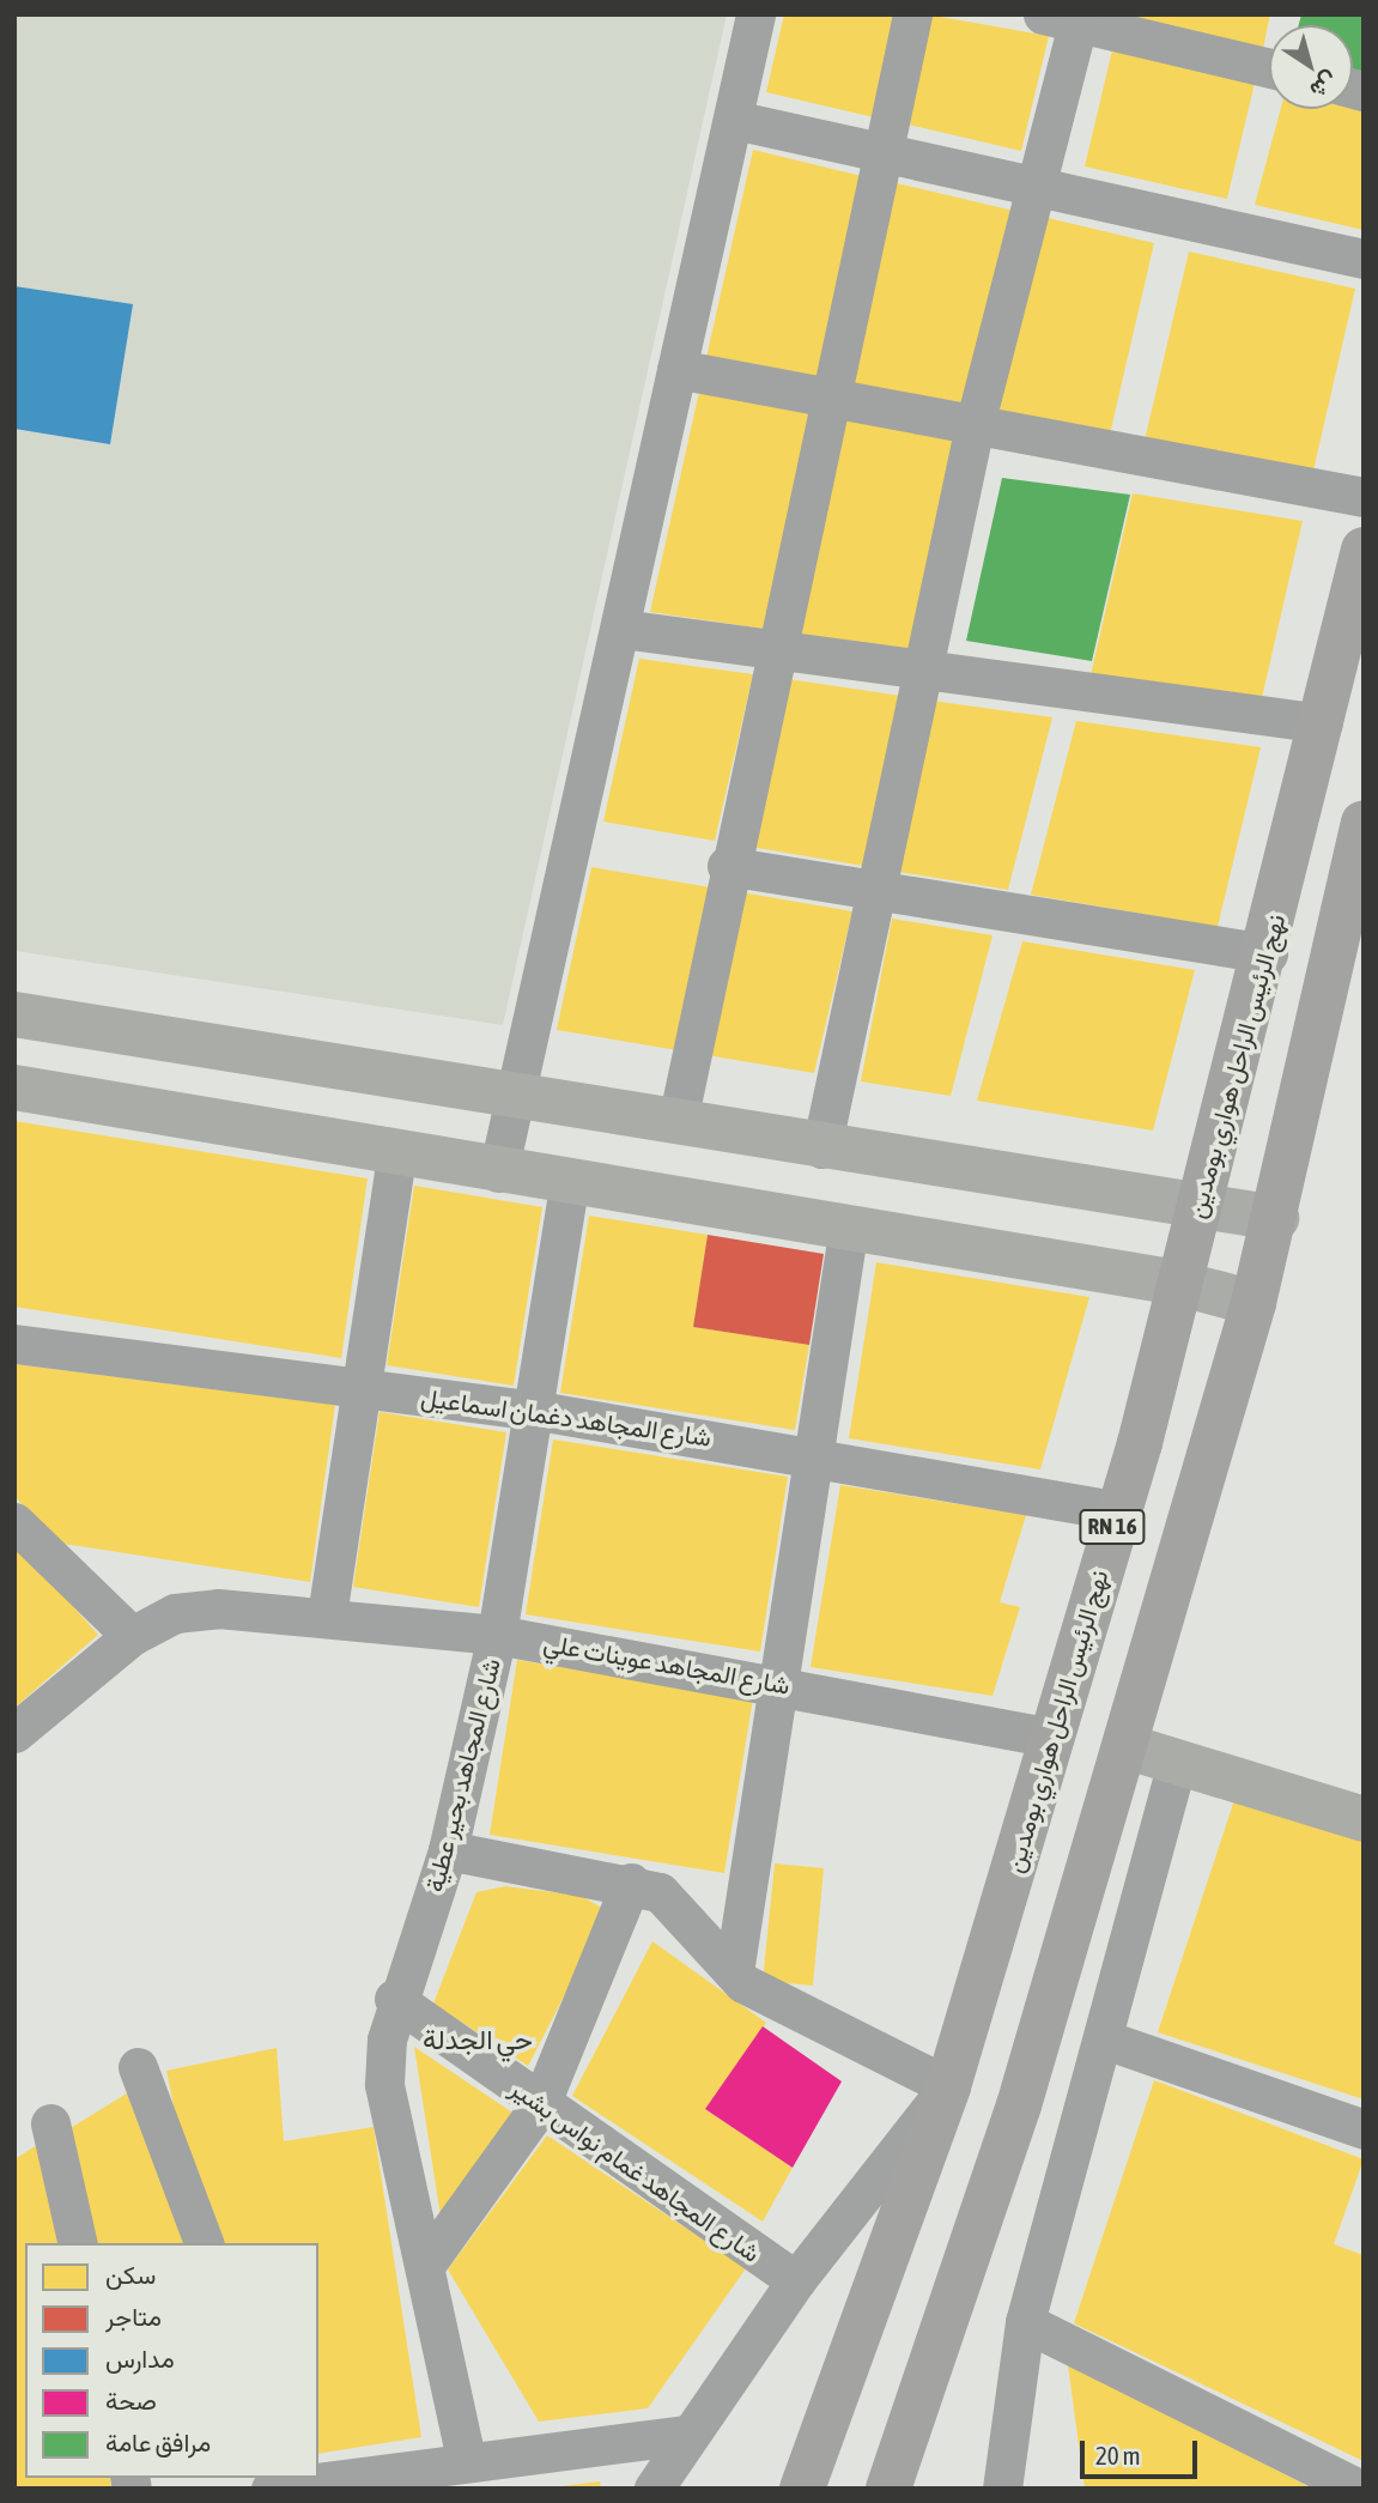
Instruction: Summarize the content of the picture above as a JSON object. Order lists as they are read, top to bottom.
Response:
{
  "streets": {
    "main road": ["نهج الرئيس الراحل هواري بومدين", "RN 16"],
    "street": [
      "شارع المجاهد دغمان اسماعيل",
      "شارع المجاهد عوينات علي",
      "شارع المجاهد بحير عطية",
      "شارع المجاهد غمام نواس بشير"
    ]
  },
  "crossings": [
    ["نهج الرئيس الراحل هواري بومدين", "شارع المجاهد دغمان اسماعيل"],
    ["نهج الرئيس الراحل هواري بومدين", "شارع المجاهد عوينات علي"],
    ["شارع المجاهد دغمان اسماعيل", "شارع المجاهد بحير عطية"],
    ["شارع المجاهد عوينات علي", "شارع المجاهد بحير عطية"],
    ["شارع المجاهد بحير عطية", "شارع المجاهد غمام نواس بشير"]
  ],
  "districts": ["حي الجدلة"],
  "legend": [
    "سكن",
    "متاجر",
    "مدارس",
    "صحة",
    "مرافق عامة"
  ],
  "scale_bar": "20 m",
  "north": "bottom right"
}
